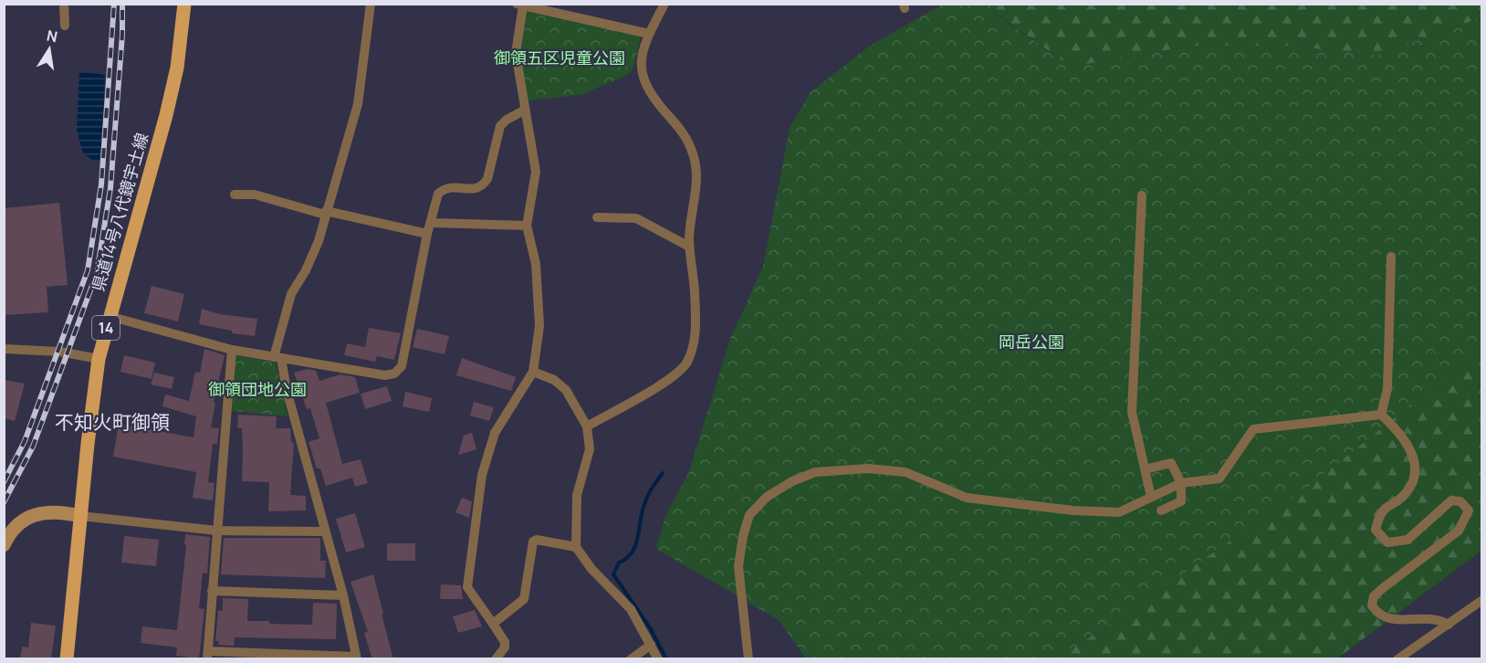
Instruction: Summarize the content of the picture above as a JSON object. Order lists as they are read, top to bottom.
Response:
{
  "streets": {
    "main road": ["県道14号八代鏡宇土線", "14"]
  },
  "districts": ["不知火町御領"],
  "parks": ["御領五区児童公園", "岡岳公園", "御領団地公園"],
  "north": "top"
}
